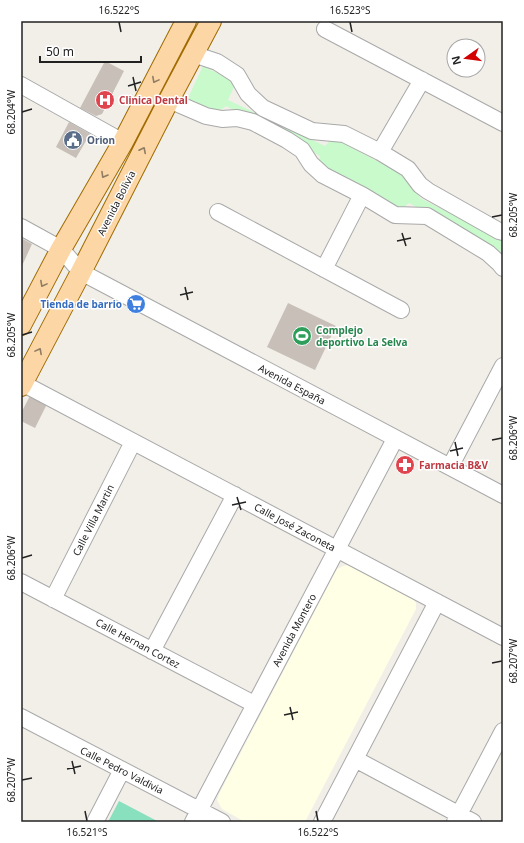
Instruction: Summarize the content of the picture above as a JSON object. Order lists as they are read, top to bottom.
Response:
{
  "streets": {
    "main road": ["Avenida Bolivia"],
    "street": [
      "Avenida España",
      "Calle Villa Martin",
      "Calle José Zaconeta",
      "Avenida Montero",
      "Calle Hernan Cortez",
      "Calle Pedro Valdivia"
    ]
  },
  "crossings": [
    ["Avenida Bolivia", "Avenida España"],
    ["Avenida Bolivia", "Calle José Zaconeta"],
    ["Avenida España", "Avenida Montero"],
    ["Calle Villa Martin", "Calle José Zaconeta"],
    ["Calle Villa Martin", "Calle Hernan Cortez"],
    ["Calle José Zaconeta", "Avenida Montero"],
    ["Avenida Montero", "Calle Hernan Cortez"],
    ["Avenida Montero", "Calle Pedro Valdivia"]
  ],
  "places": {
    "hospital": ["Clinica Dental"],
    "public building": ["Orion"],
    "supermarket": ["Tienda de barrio"],
    "sports": ["Complejo deportivo La Selva"],
    "pharmacy": ["Farmacia B&V"]
  },
  "scale_bar": "50 m",
  "north": "left",
  "coordinates": [
    "16.522°S",
    "16.523°S",
    "68.204°W",
    "68.205°W",
    "68.206°W",
    "68.207°W",
    "16.521°S"
  ]
}
